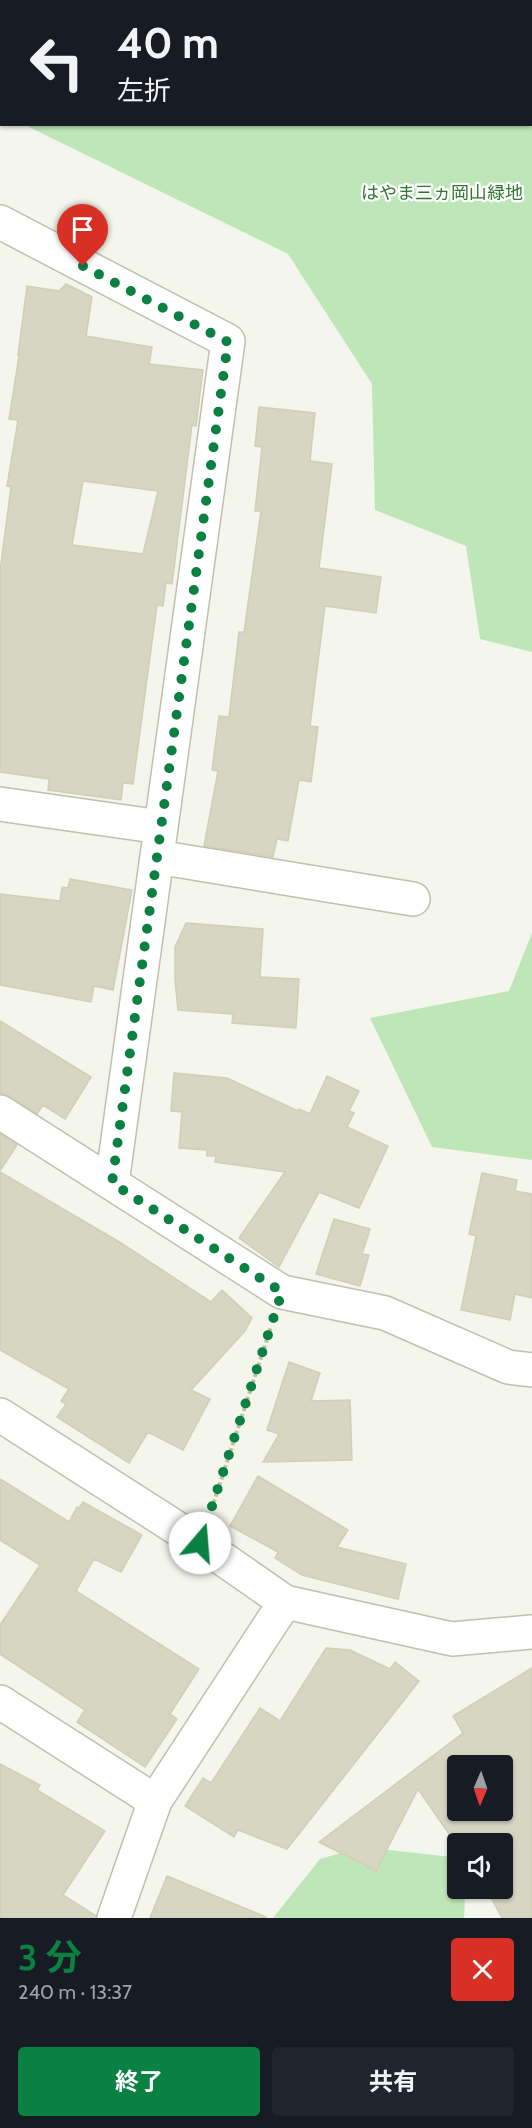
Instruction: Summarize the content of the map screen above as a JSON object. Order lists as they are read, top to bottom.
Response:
{
  "parks": ["はやま三ヵ岡山緑地"],
  "north": "bottom",
  "page": {
    "turn": ["40 m", "左折"],
    "heading": ["3 分", "240 m · 13:37"],
    "buttons": ["終了", "共有"]
  }
}
